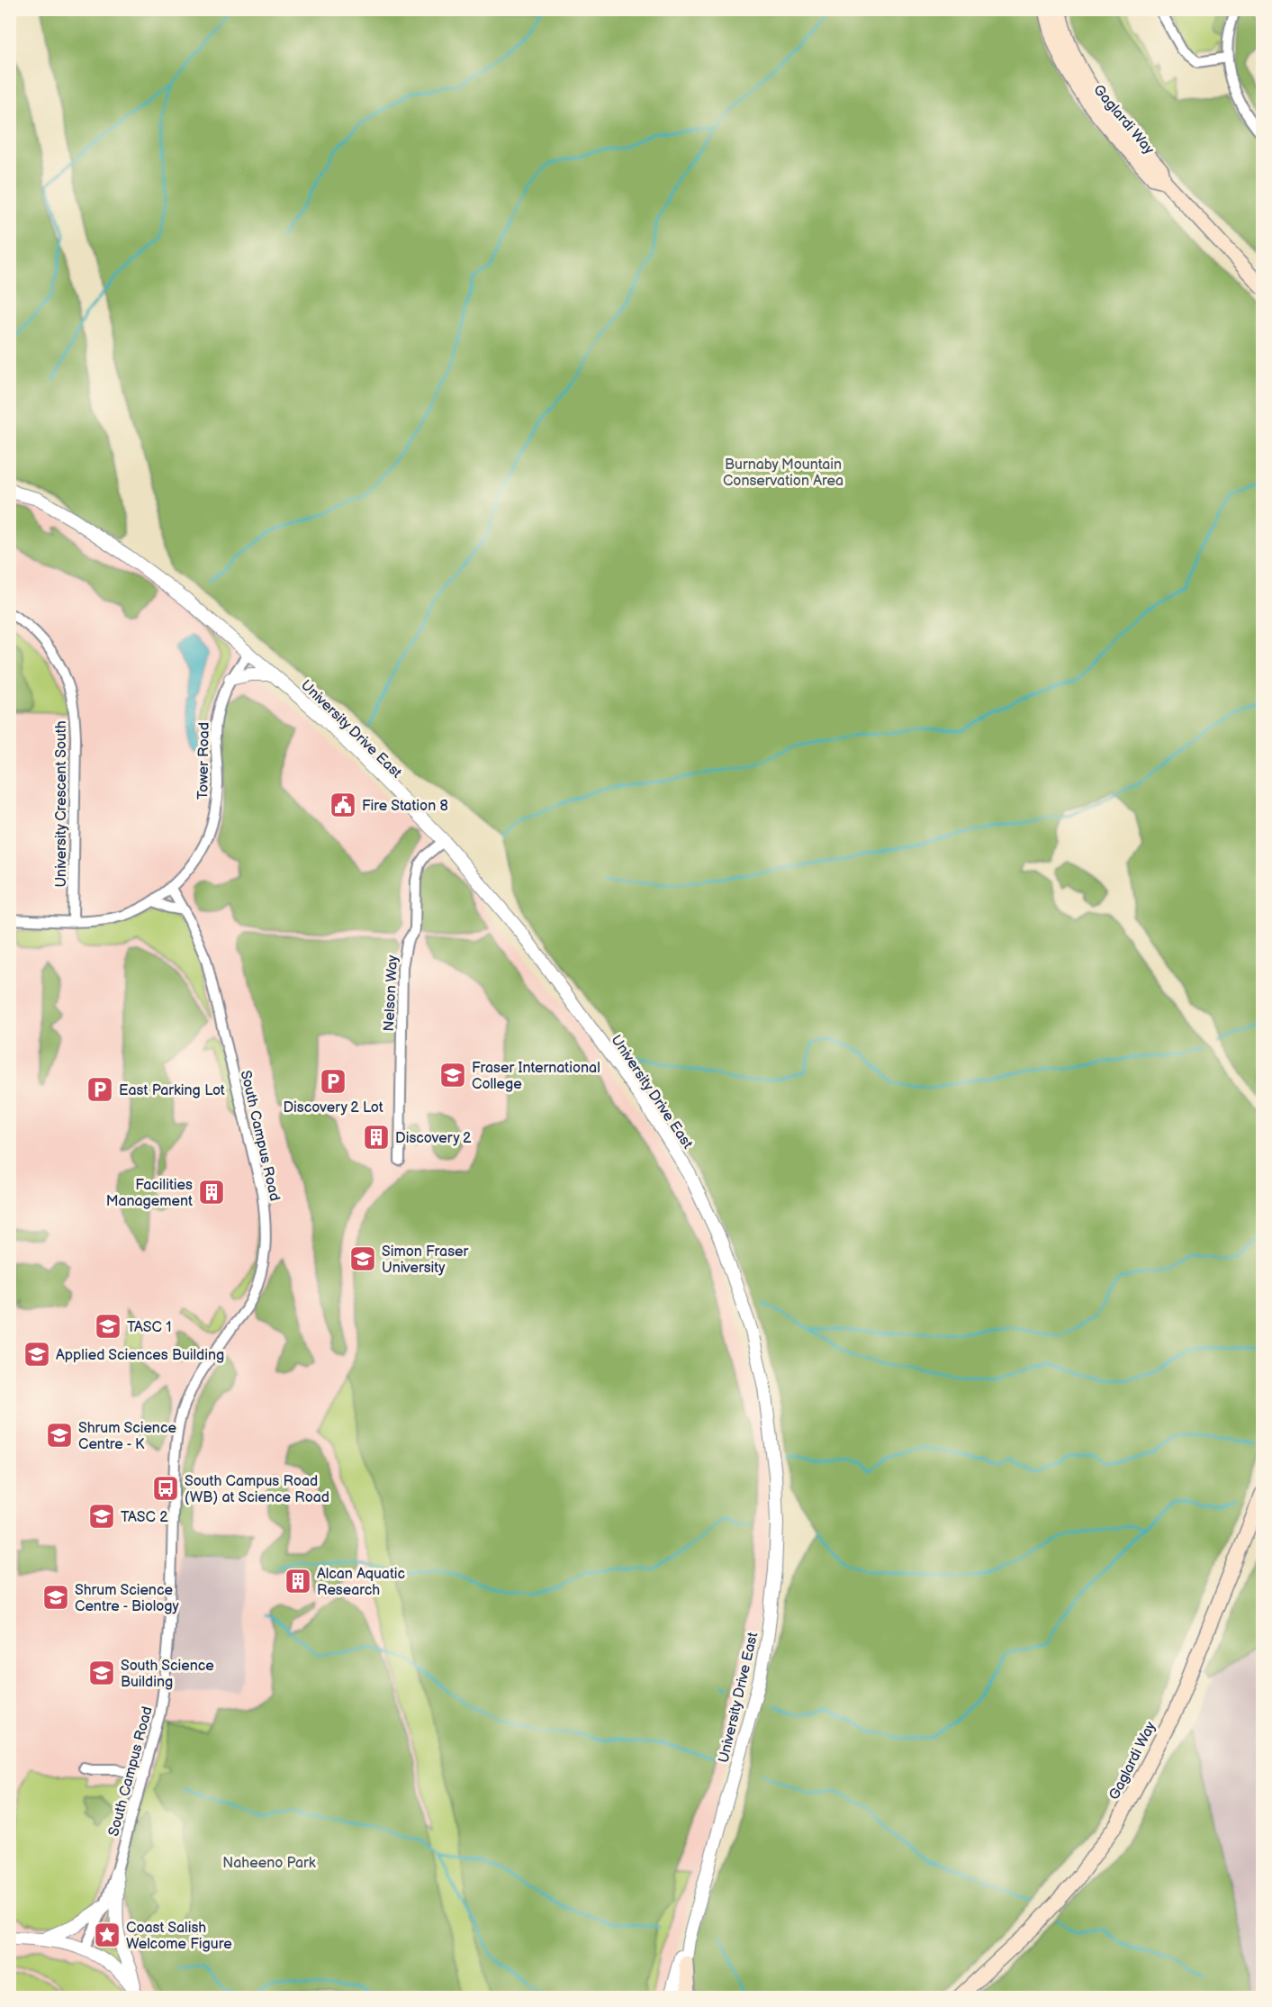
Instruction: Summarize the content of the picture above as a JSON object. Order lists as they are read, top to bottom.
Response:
{
  "streets": {
    "main road": ["Gaglardi Way"],
    "street": [
      "University Drive East",
      "Tower Road",
      "University Crescent South",
      "Nelson Way",
      "South Campus Road"
    ]
  },
  "crossings": [
    ["University Drive East", "Tower Road"],
    ["University Drive East", "Nelson Way"],
    ["Tower Road", "University Crescent South"],
    ["Tower Road", "South Campus Road"]
  ],
  "parks": ["Burnaby Mountain Conservation Area", "Naheeno Park"],
  "places": {
    "public building": ["Fire Station 8"],
    "school or university": [
      "Fraser International College",
      "Simon Fraser University",
      "TASC 1",
      "Applied Sciences Building",
      "Shrum Science Centre - K",
      "TASC 2",
      "Shrum Science Centre - Biology",
      "South Science Building"
    ],
    "parking": ["Discovery 2 Lot", "East Parking Lot"],
    "building": ["Discovery 2", "Facilities Management", "Alcan Aquatic Research"],
    "bus stop": ["South Campus Road (WB) at Science Road"],
    "place": ["Coast Salish Welcome Figure"]
  }
}
